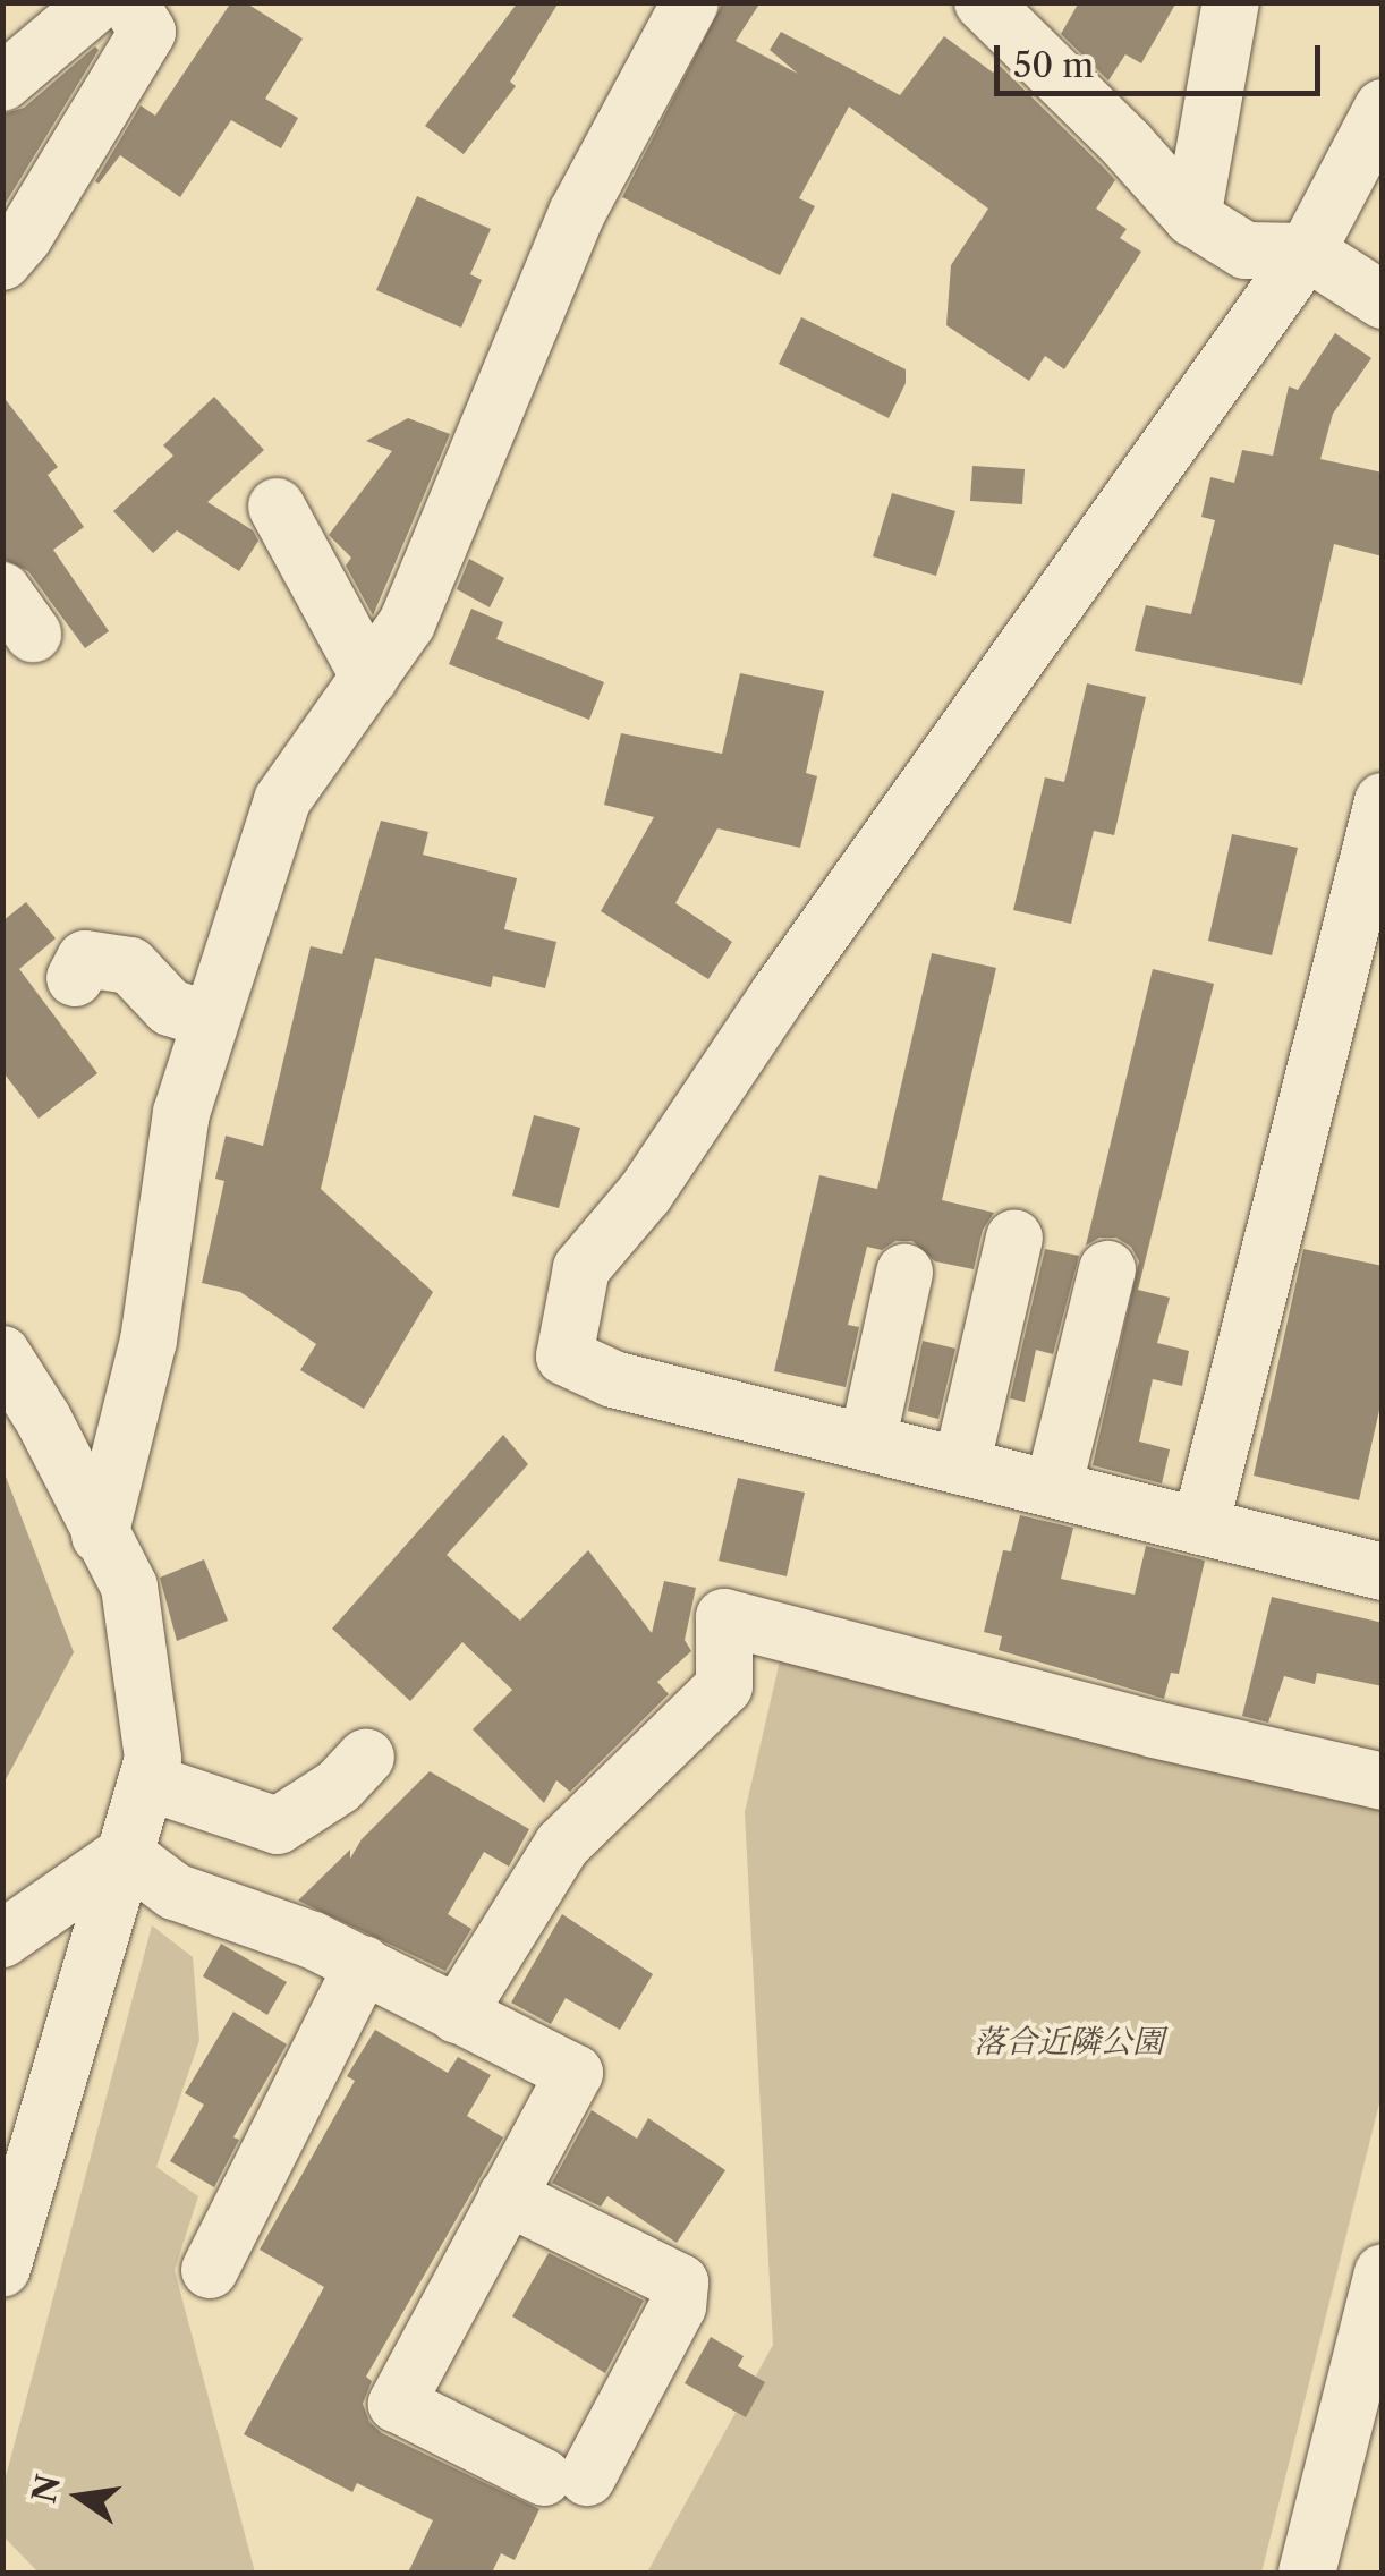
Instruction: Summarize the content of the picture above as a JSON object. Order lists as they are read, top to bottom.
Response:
{
  "parks": ["落合近隣公園"],
  "scale_bar": "50 m",
  "north": "left"
}
